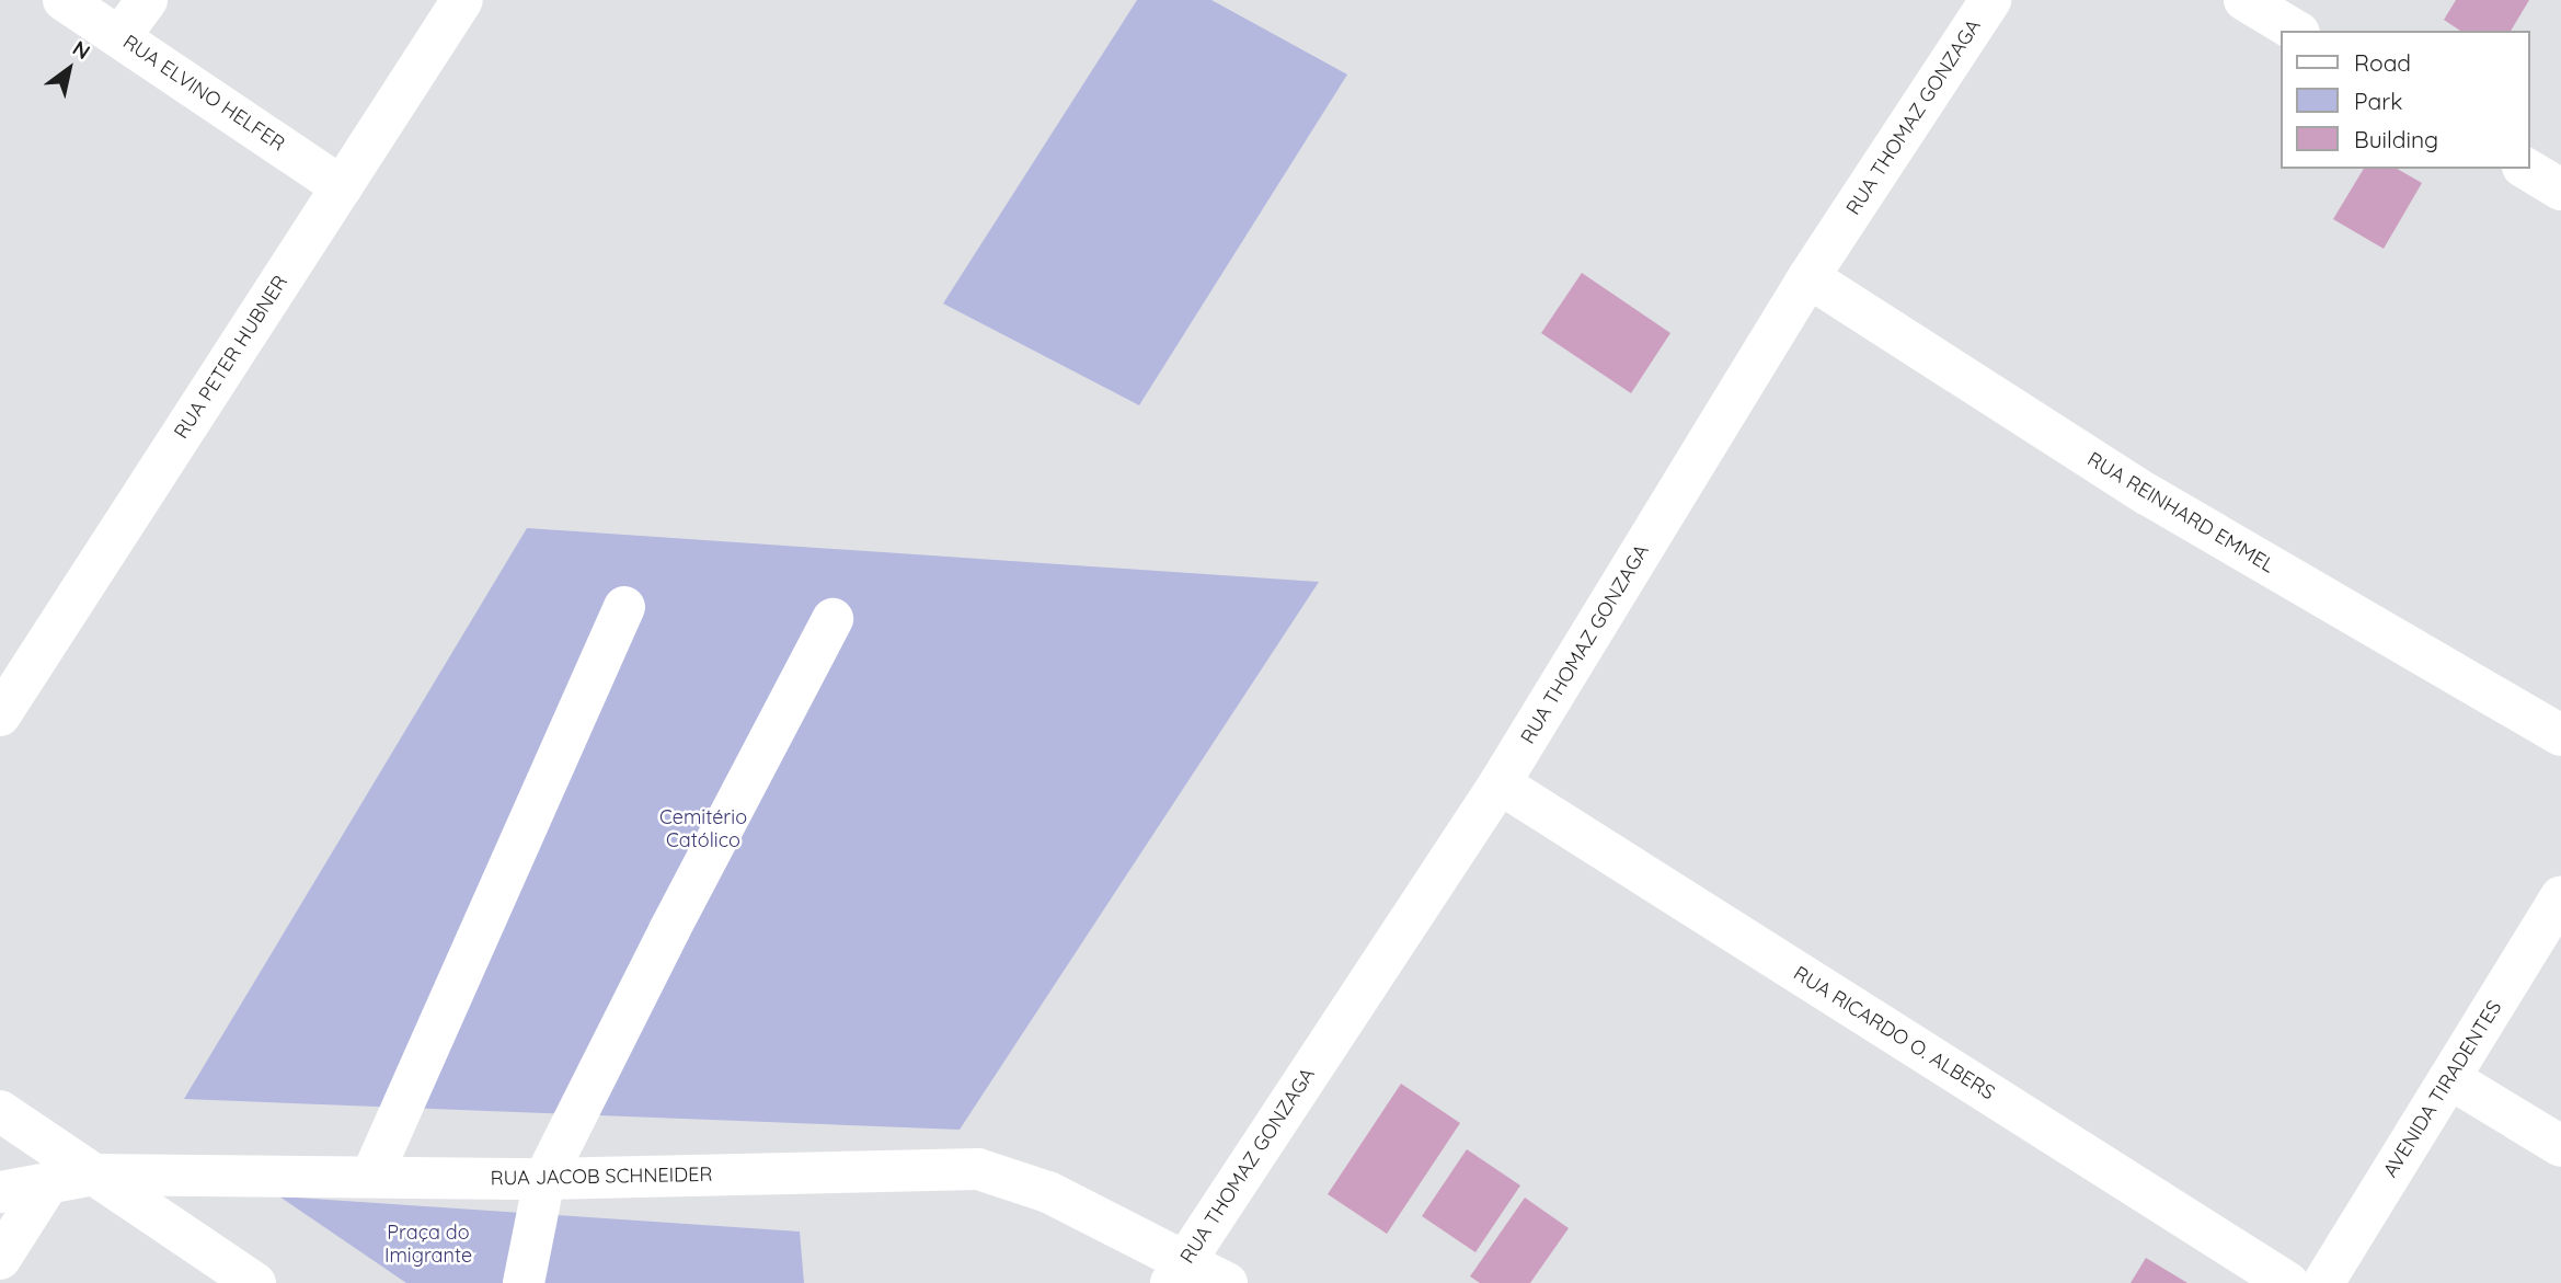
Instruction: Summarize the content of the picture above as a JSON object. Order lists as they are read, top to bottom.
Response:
{
  "streets": {
    "street": [
      "RUA ELVINO HELFER",
      "RUA THOMAZ GONZAGA",
      "RUA PETER HUBNER",
      "RUA REINHARD EMMEL",
      "RUA RICARDO O. ALBERS",
      "AVENIDA TIRADENTES",
      "RUA JACOB SCHNEIDER"
    ]
  },
  "crossings": [
    ["RUA ELVINO HELFER", "RUA PETER HUBNER"],
    ["RUA THOMAZ GONZAGA", "RUA REINHARD EMMEL"],
    ["RUA THOMAZ GONZAGA", "RUA RICARDO O. ALBERS"],
    ["RUA THOMAZ GONZAGA", "RUA JACOB SCHNEIDER"]
  ],
  "parks": ["Cemitério Católico", "Praça do Imigrante"],
  "legend": ["Road", "Park", "Building"],
  "north": "top right"
}
